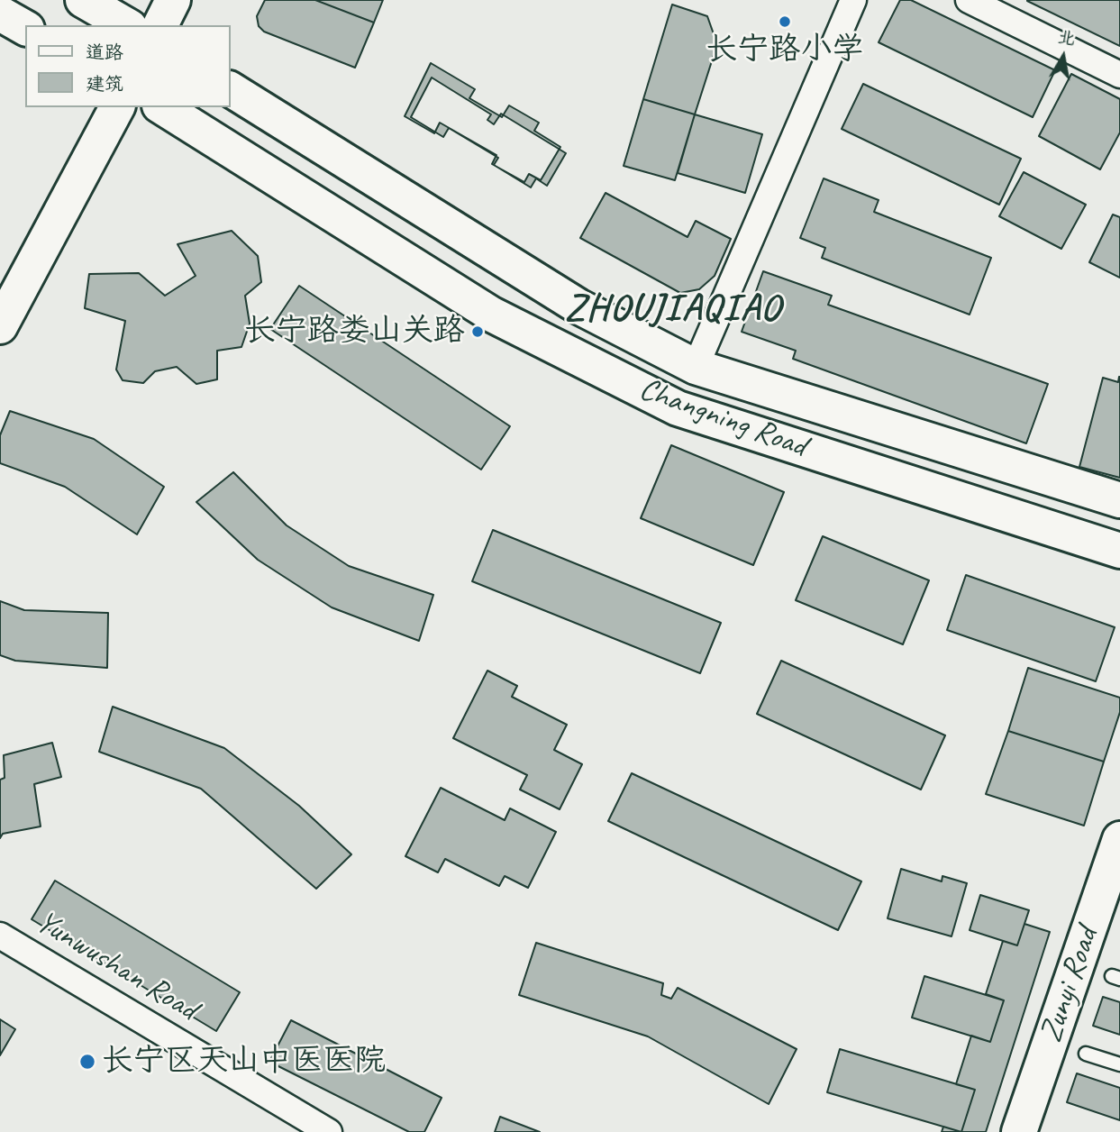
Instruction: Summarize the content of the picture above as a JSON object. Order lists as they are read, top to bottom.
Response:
{
  "streets": {
    "main road": ["Changning Road", "Zunyi Road"],
    "street": ["Yunwushan Road"]
  },
  "districts": ["ZHOUJIAQIAO"],
  "places": ["长宁路小学", "长宁路娄山关路", "长宁区天山中医医院"],
  "legend": ["道路", "建筑"],
  "north": "top"
}
